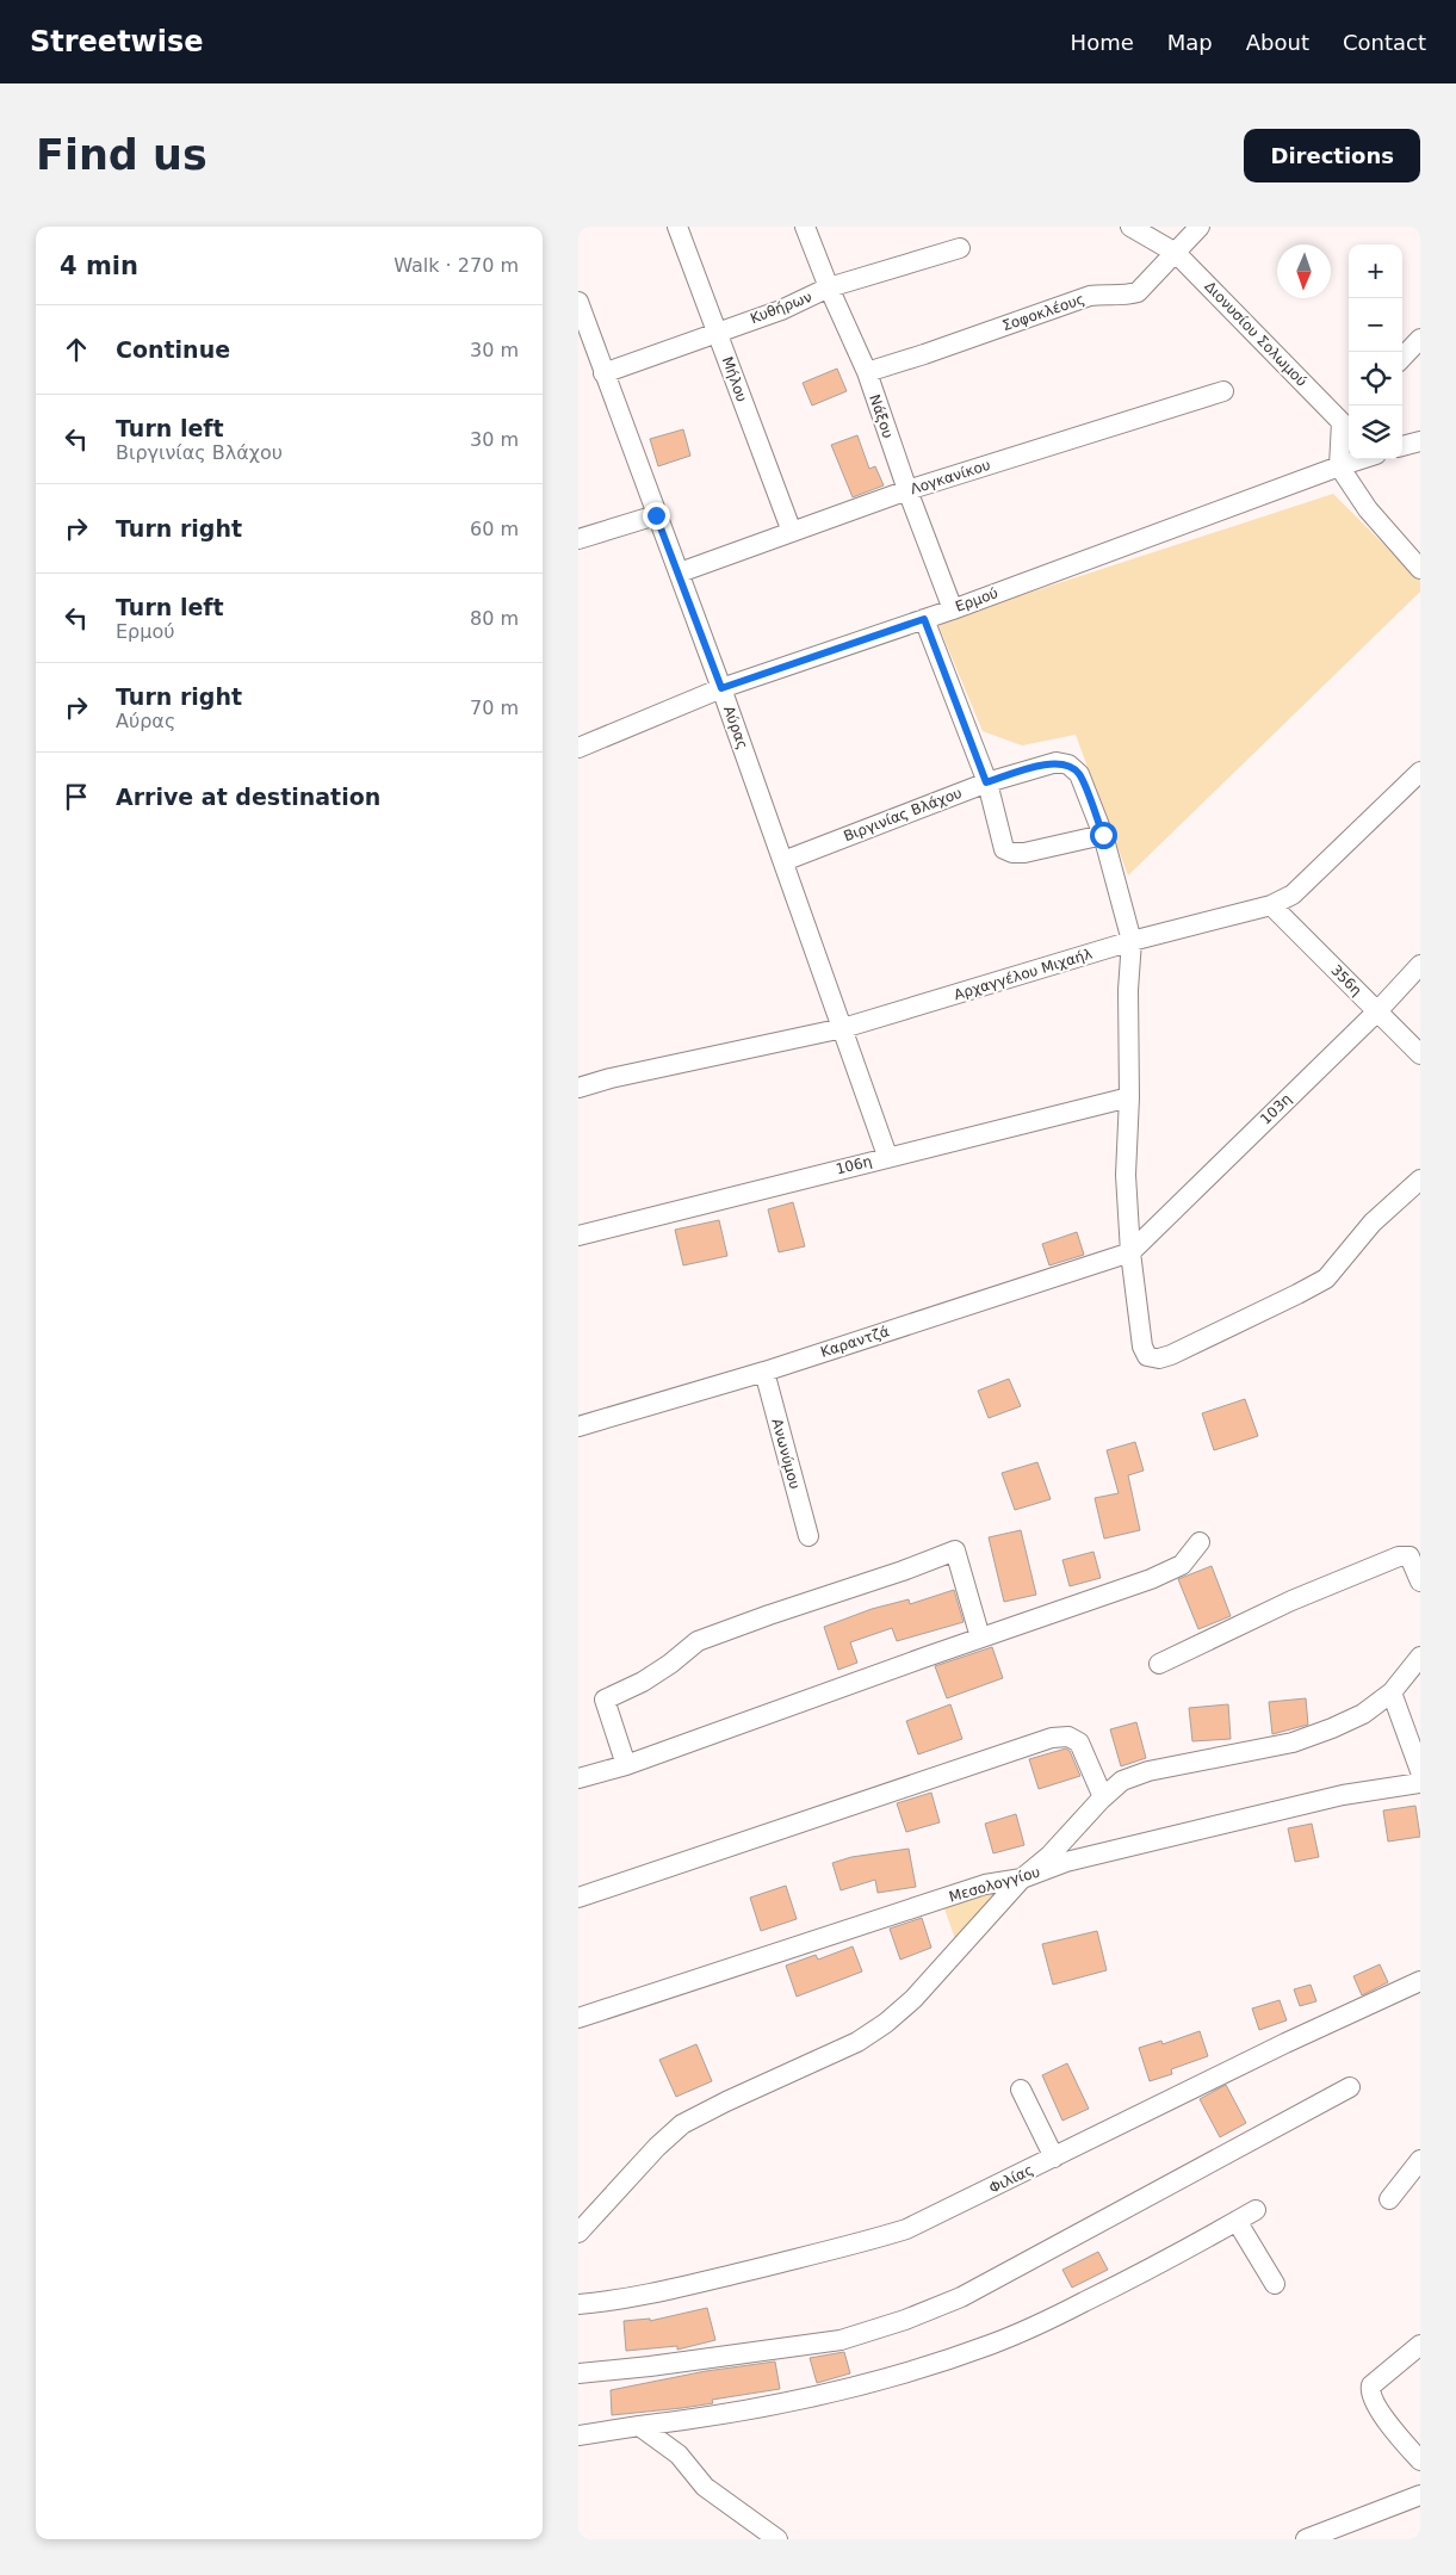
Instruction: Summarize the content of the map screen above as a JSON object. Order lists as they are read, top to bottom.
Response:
{
  "streets": {
    "street": [
      "Κυθήρων",
      "Σοφοκλέους",
      "Διονυσίου Σολωμού",
      "Μήλου",
      "Νάξου",
      "Λογκανίκου",
      "Ερμού",
      "Αύρας",
      "Βιργινίας Βλάχου",
      "Αρχαγγέλου Μιχαήλ",
      "356η",
      "103η",
      "106η",
      "Καραντζά",
      "Ανωνύμου",
      "Μεσολογγίου",
      "Φιλίας"
    ]
  },
  "crossings": [
    ["Κυθήρων", "Μήλου"],
    ["Κυθήρων", "Νάξου"],
    ["Κυθήρων", "Αύρας"],
    ["Σοφοκλέους", "Διονυσίου Σολωμού"],
    ["Σοφοκλέους", "Νάξου"],
    ["Διονυσίου Σολωμού", "Ερμού"],
    ["Μήλου", "Λογκανίκου"],
    ["Νάξου", "Λογκανίκου"],
    ["Νάξου", "Ερμού"],
    ["Λογκανίκου", "Αύρας"],
    ["Ερμού", "Αύρας"],
    ["Αύρας", "Βιργινίας Βλάχου"],
    ["Αύρας", "Αρχαγγέλου Μιχαήλ"],
    ["Αύρας", "106η"],
    ["Αρχαγγέλου Μιχαήλ", "356η"],
    ["356η", "103η"],
    ["103η", "Καραντζά"],
    ["Καραντζά", "Ανωνύμου"]
  ],
  "north": "bottom",
  "page": {
    "header": "Streetwise",
    "nav": [
      "Home",
      "Map",
      "About",
      "Contact"
    ],
    "buttons": "Directions",
    "title": "Find us",
    "heading": ["4 min", "Walk · 270 m"],
    "map_buttons": ["+", "−"],
    "list": [
      ["Continue", "30 m"],
      ["Turn left", "Βιργινίας Βλάχου", "30 m"],
      ["Turn right", "60 m"],
      ["Turn left", "Ερμού", "80 m"],
      ["Turn right", "Αύρας", "70 m"],
      "Arrive at destination"
    ]
  }
}
